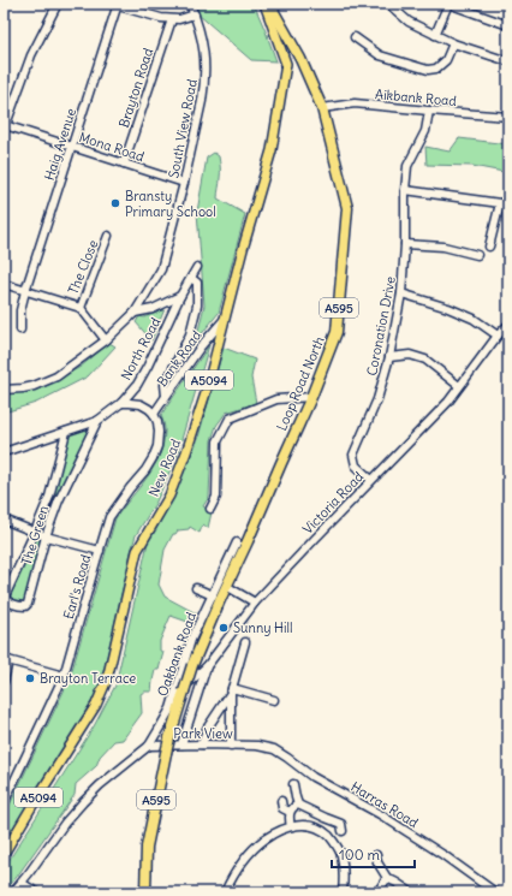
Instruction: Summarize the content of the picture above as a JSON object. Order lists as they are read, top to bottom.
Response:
{
  "streets": {
    "highway": ["A595", "Loop Road North"],
    "main road": ["A5094", "New Road"],
    "street": [
      "Brayton Road",
      "Aikbank Road",
      "South View Road",
      "Haig Avenue",
      "Mona Road",
      "The Close",
      "Coronation Drive",
      "North Road",
      "Bank Road",
      "Victoria Road",
      "The Green",
      "Earl's Road",
      "Oakbank Road",
      "Park View",
      "Harras Road"
    ]
  },
  "crossings": [
    ["Brayton Road", "Mona Road"],
    ["Aikbank Road", "Coronation Drive"],
    ["Aikbank Road", "Loop Road North"],
    ["South View Road", "Mona Road"],
    ["Haig Avenue", "Mona Road"],
    ["A595", "Loop Road North"],
    ["A595", "Oakbank Road"],
    ["Coronation Drive", "Victoria Road"],
    ["North Road", "The Green"],
    ["Bank Road", "New Road"],
    ["Bank Road", "Earl's Road"],
    ["Loop Road North", "Oakbank Road"],
    ["Victoria Road", "Oakbank Road"],
    ["Oakbank Road", "Park View"],
    ["Park View", "Harras Road"]
  ],
  "places": ["Bransty Primary School", "Sunny Hill", "Brayton Terrace"],
  "scale_bar": "100 m"
}
